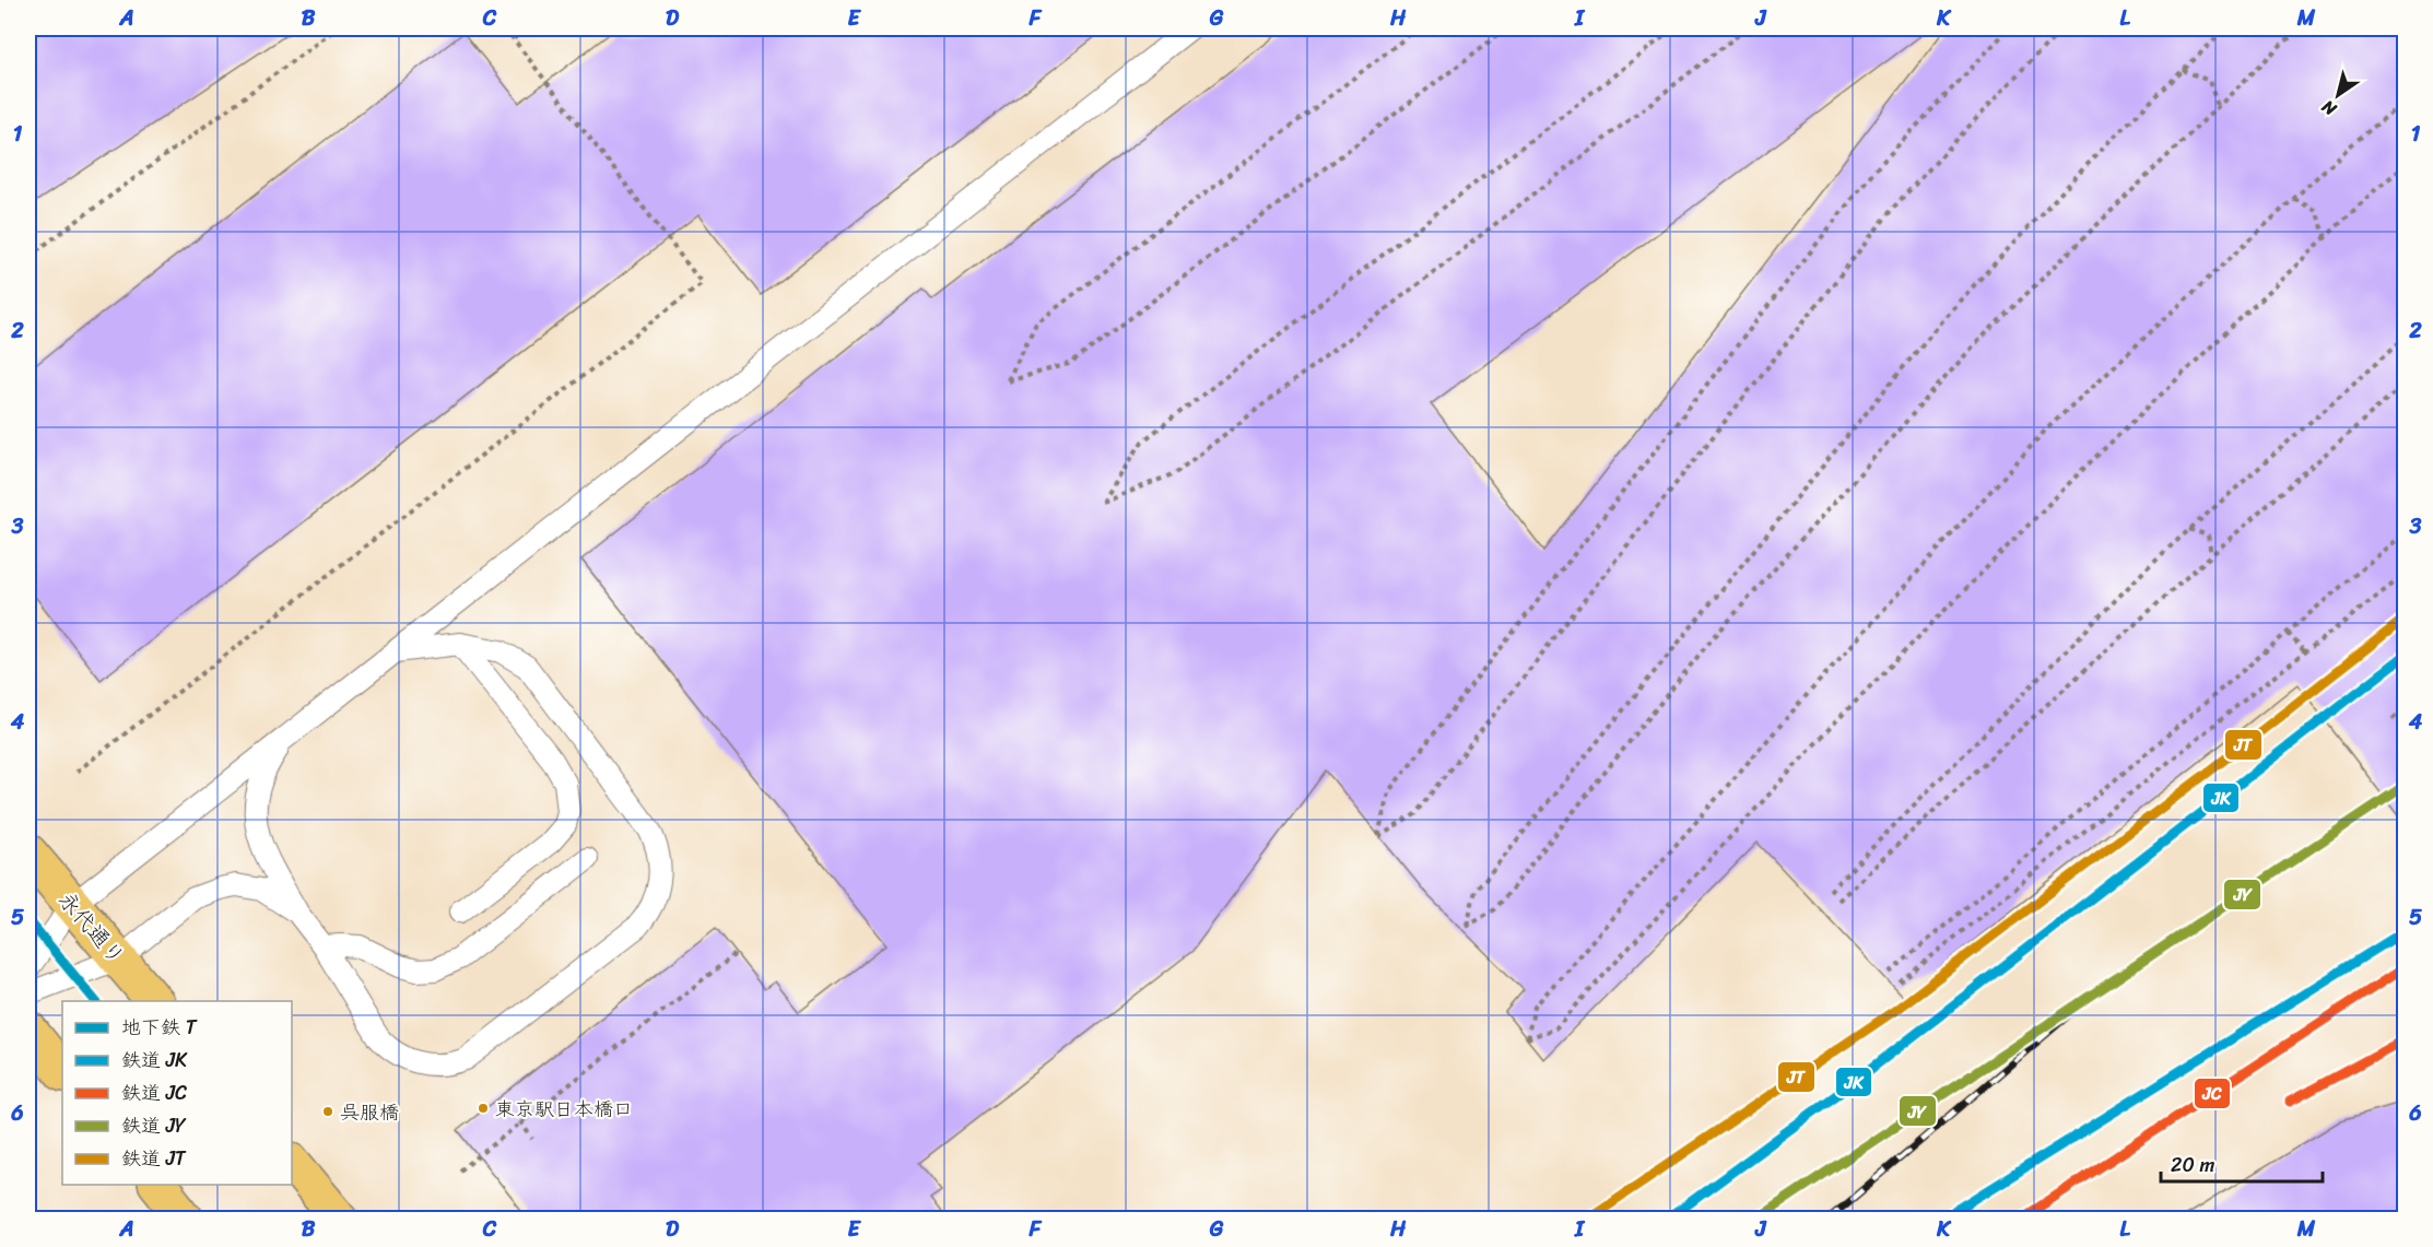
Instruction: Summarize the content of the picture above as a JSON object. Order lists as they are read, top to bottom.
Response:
{
  "streets": {
    "highway": ["永代通り"]
  },
  "places": ["東京駅日本橋口", "呉服橋"],
  "lines": [
    "rail line JT",
    "rail line JK",
    "rail line JY",
    "metro line T",
    "rail line JC"
  ],
  "legend": [
    "地下鉄 T",
    "鉄道 JK",
    "鉄道 JC",
    "鉄道 JY",
    "鉄道 JT"
  ],
  "scale_bar": "20 m",
  "north": "bottom left",
  "grid": {
    "columns": [
      "A",
      "B",
      "C",
      "D",
      "E",
      "F",
      "G",
      "H",
      "I",
      "J",
      "K",
      "L",
      "M"
    ],
    "rows": [
      "1",
      "2",
      "3",
      "4",
      "5",
      "6"
    ]
  }
}
